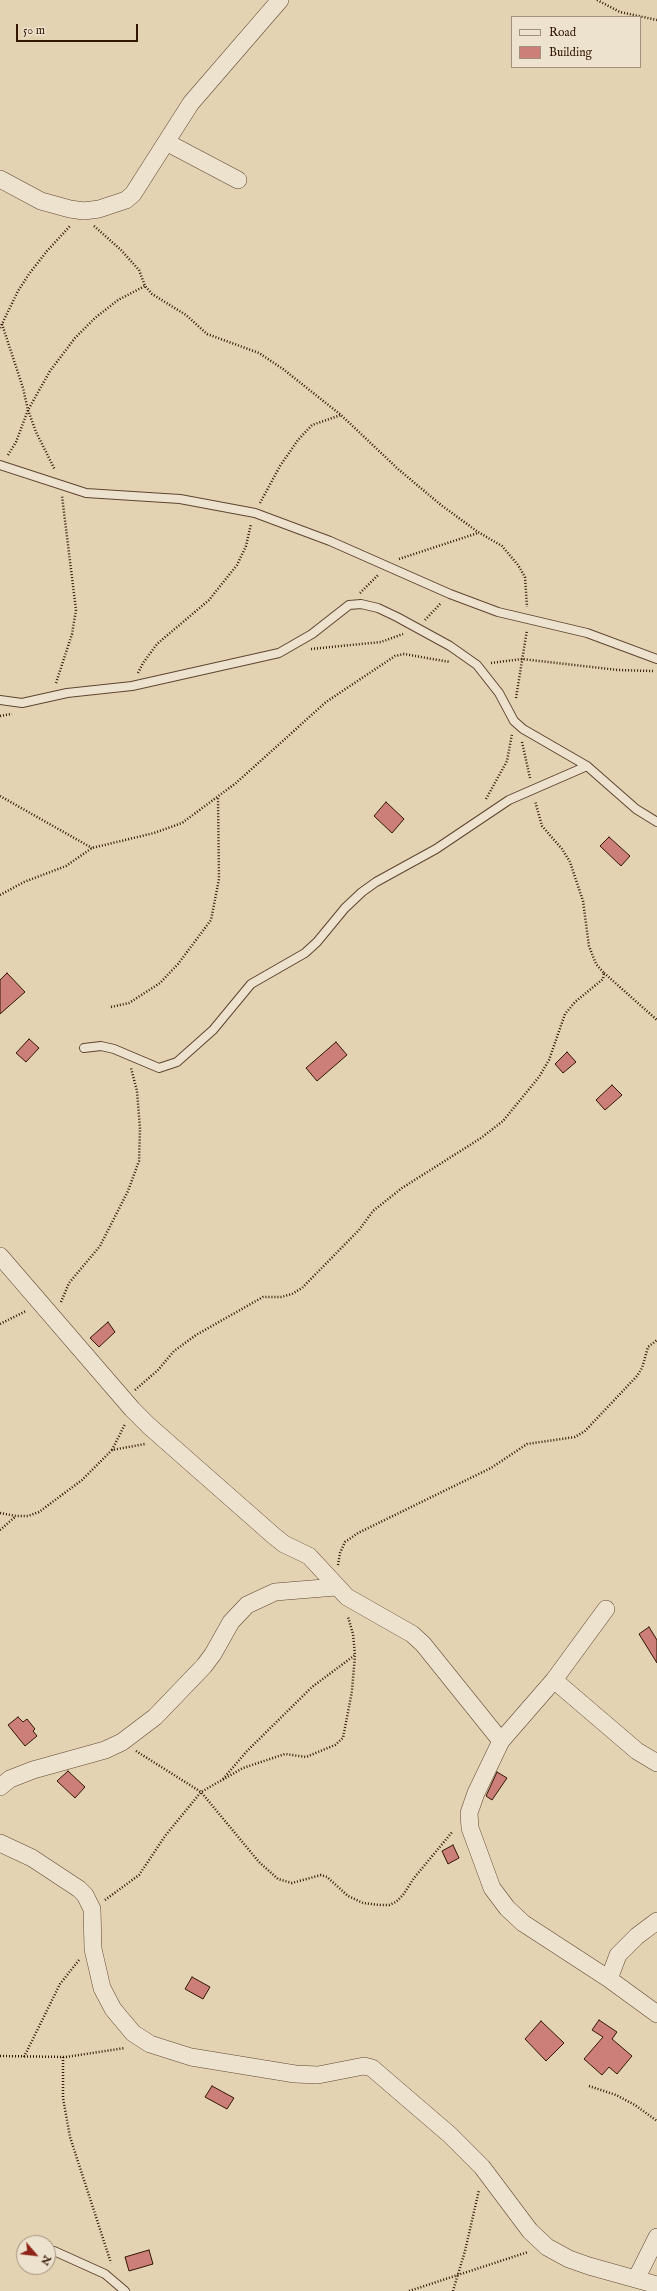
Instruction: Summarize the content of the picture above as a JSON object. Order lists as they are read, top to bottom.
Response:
{
  "legend": ["Road", "Building"],
  "scale_bar": "50 m",
  "north": "bottom right"
}
